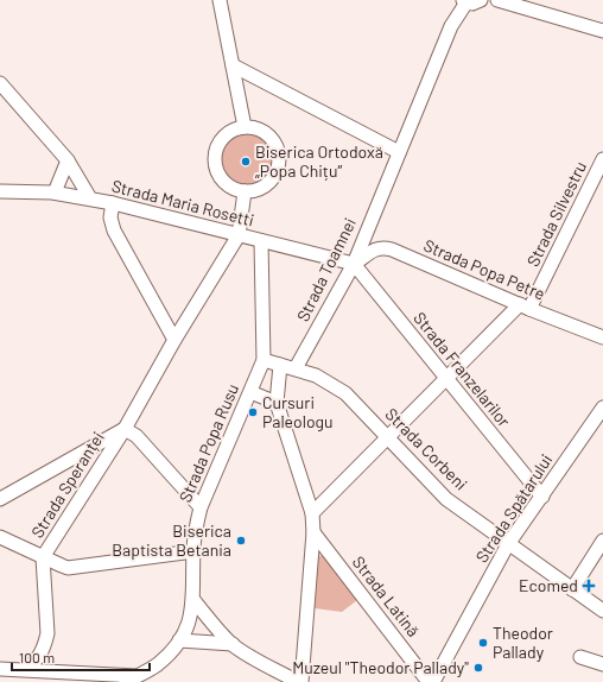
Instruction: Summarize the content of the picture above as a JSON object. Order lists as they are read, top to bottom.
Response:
{
  "streets": {
    "street": [
      "Strada Maria Rosetti",
      "Strada Silvestru",
      "Strada Toamnei",
      "Strada Popa Petre",
      "Strada Franzelarilor",
      "Strada Popa Rusu",
      "Strada Corbeni",
      "Strada Speranței",
      "Strada Spătarului",
      "Strada Latină"
    ]
  },
  "crossings": [
    ["Strada Maria Rosetti", "Strada Toamnei"],
    ["Strada Maria Rosetti", "Strada Popa Petre"],
    ["Strada Maria Rosetti", "Strada Franzelarilor"],
    ["Strada Maria Rosetti", "Strada Speranței"],
    ["Strada Silvestru", "Strada Popa Petre"],
    ["Strada Silvestru", "Strada Franzelarilor"],
    ["Strada Silvestru", "Strada Corbeni"],
    ["Strada Toamnei", "Strada Popa Petre"],
    ["Strada Toamnei", "Strada Franzelarilor"],
    ["Strada Toamnei", "Strada Corbeni"],
    ["Strada Popa Petre", "Strada Franzelarilor"],
    ["Strada Franzelarilor", "Strada Spătarului"],
    ["Strada Popa Rusu", "Strada Corbeni"],
    ["Strada Corbeni", "Strada Spătarului"]
  ],
  "places": {
    "other": [
      "Biserica Ortodoxă „Popa Chițu”",
      "Cursuri Paleologu",
      "Biserica Baptista Betania",
      "Theodor Pallady",
      "Muzeul \"Theodor Pallady\""
    ],
    "health": ["Ecomed"]
  },
  "scale_bar": "100 m"
}
